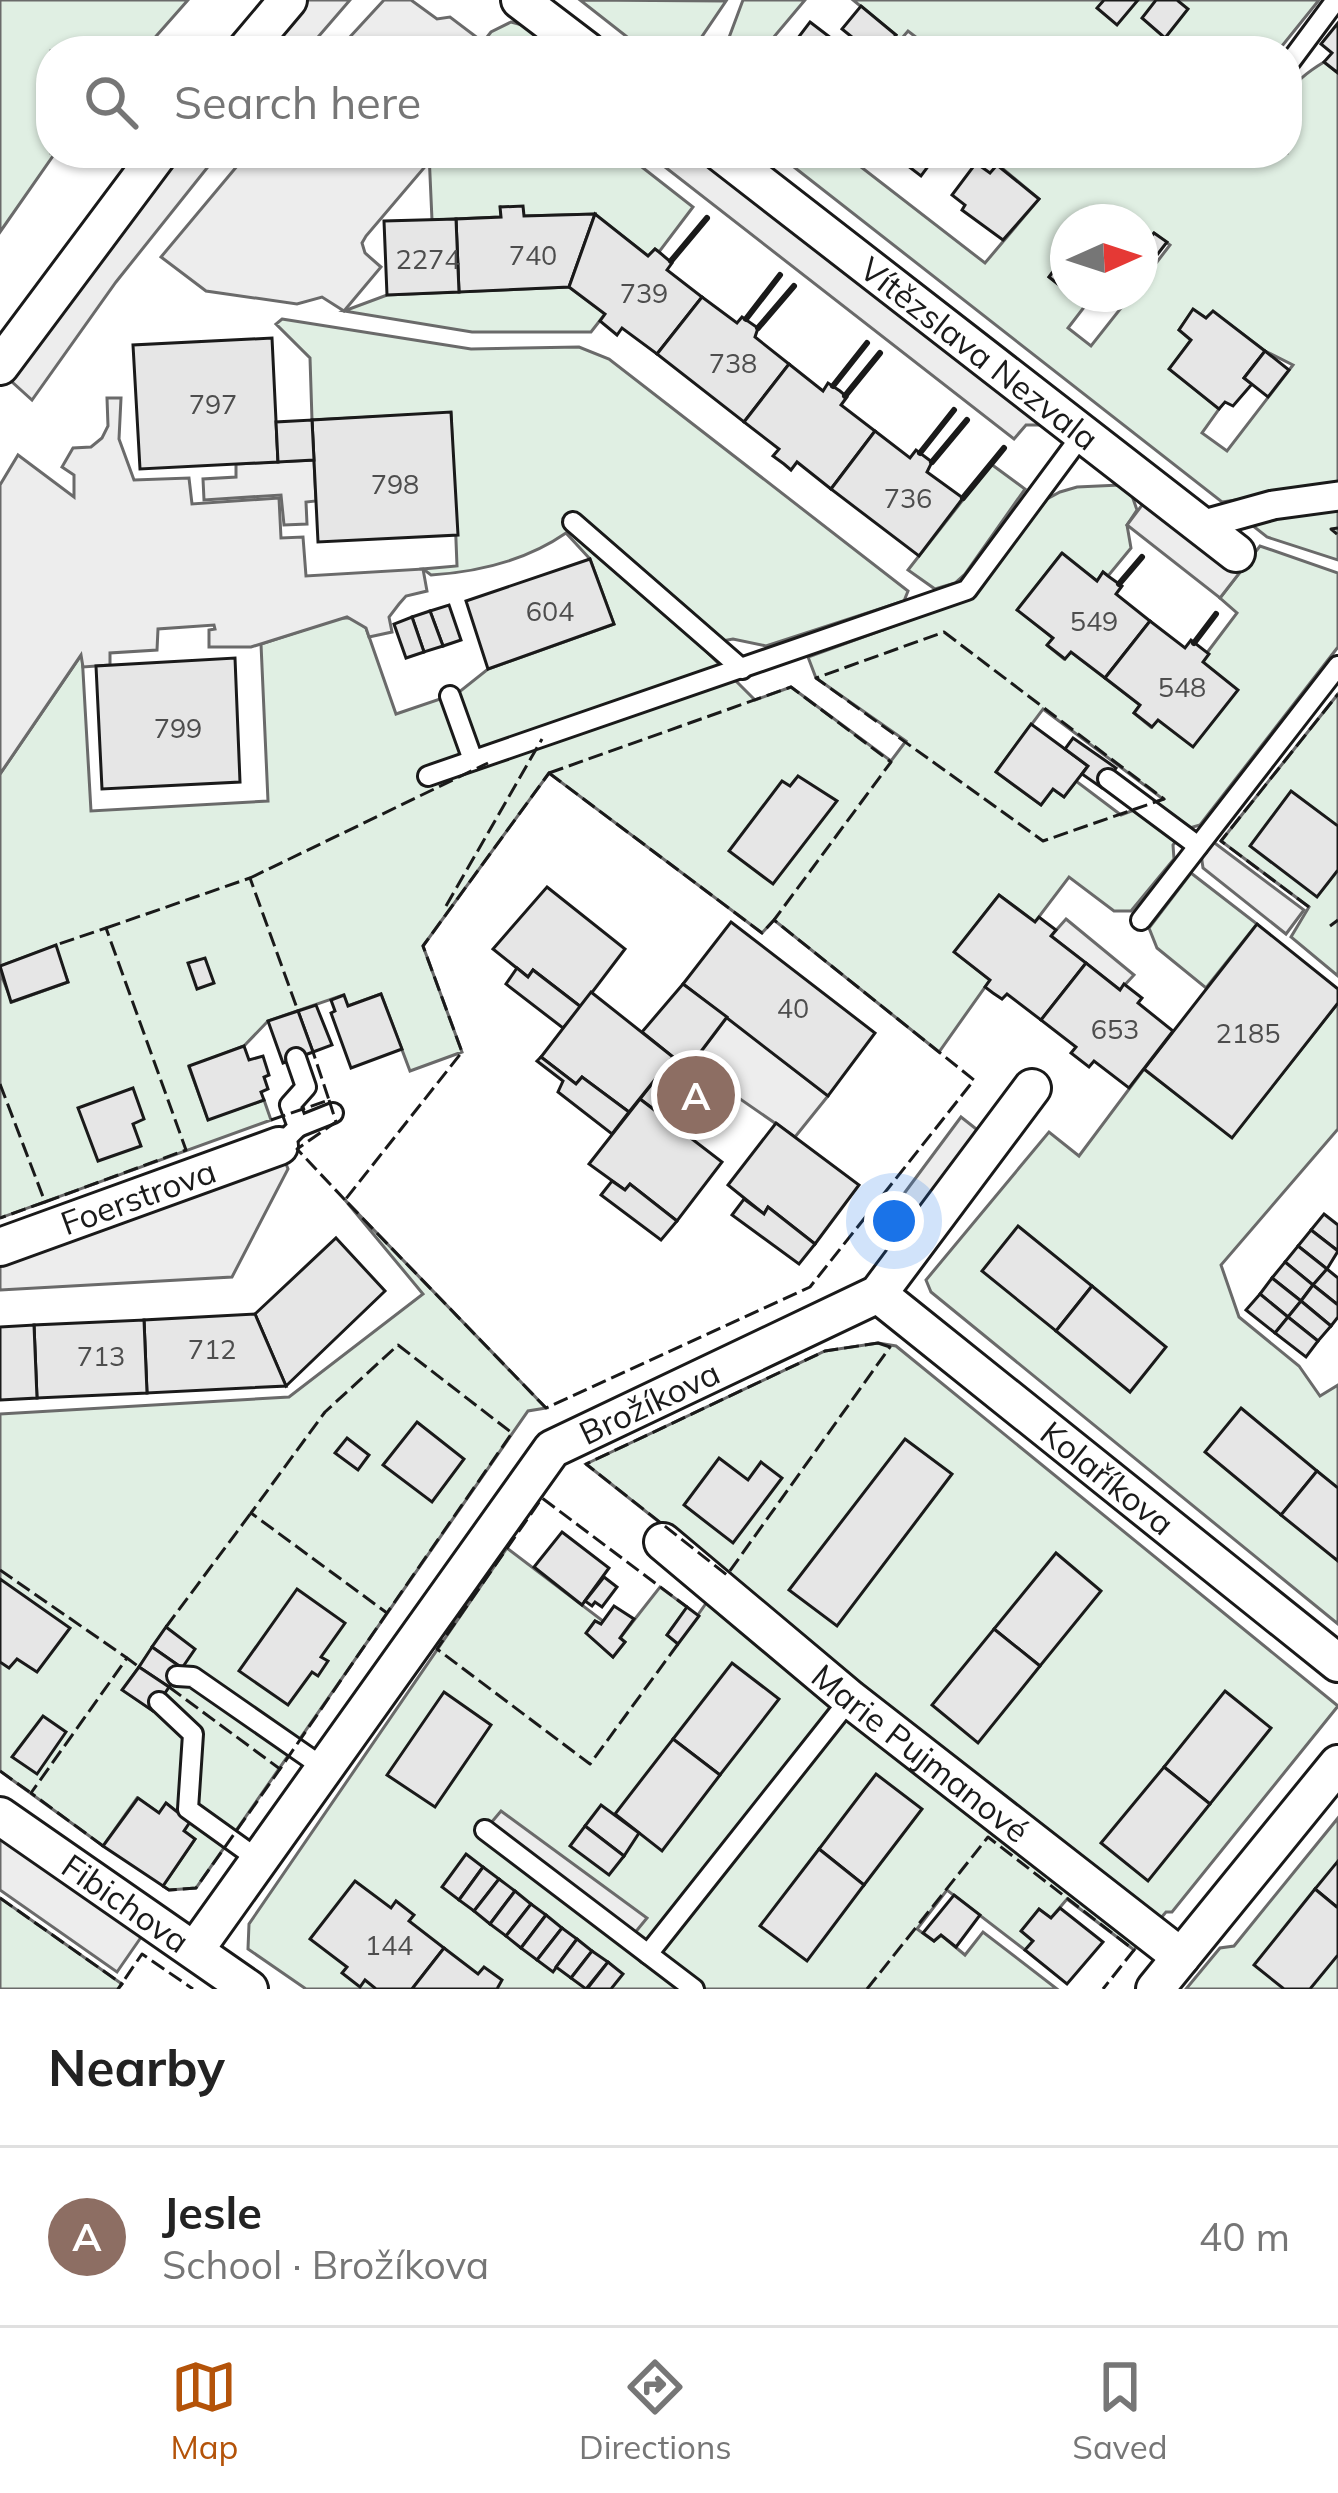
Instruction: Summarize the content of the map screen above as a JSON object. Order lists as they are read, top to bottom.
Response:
{
  "streets": {
    "street": [
      "Vítězslava Nezvala",
      "Foerstrova",
      "Brožíkova",
      "Kolaříkova",
      "Marie Pujmanové",
      "Fibichova"
    ]
  },
  "crossings": [
    ["Brožíkova", "Kolaříkova"],
    ["Brožíkova", "Fibichova"]
  ],
  "house_numbers": [
    "740",
    "2274",
    "739",
    "738",
    "797",
    "798",
    "736",
    "604",
    "549",
    "548",
    "799",
    "40",
    "653",
    "2185",
    "712",
    "713",
    "144"
  ],
  "north": "right",
  "page": {
    "search": "Search here",
    "pins": "A",
    "heading": "Nearby",
    "list": [
      {
        "mark": "A",
        "name": "Jesle",
        "note": "School · Brožíkova",
        "value": "40 m"
      }
    ],
    "nav": ["Map", "Directions", "Saved"]
  }
}
